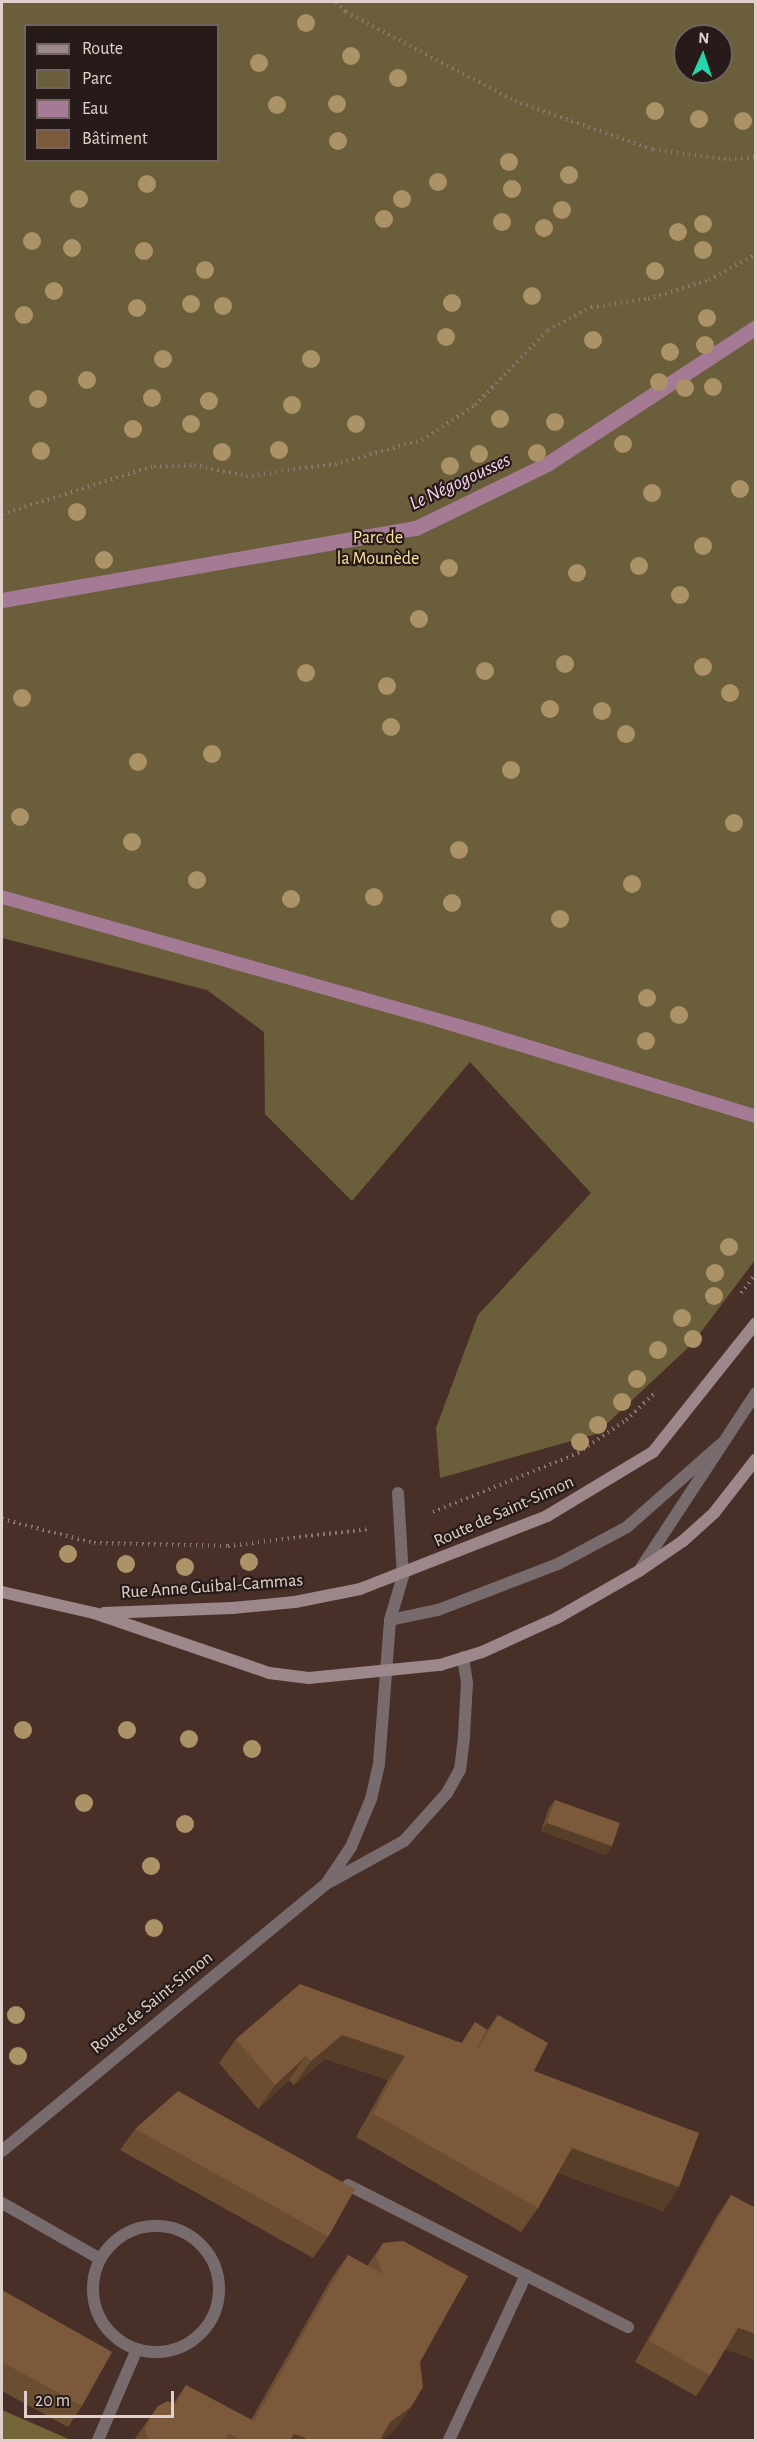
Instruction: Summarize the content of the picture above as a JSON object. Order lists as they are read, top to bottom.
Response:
{
  "streets": {
    "main road": ["Route de Saint-Simon", "Rue Anne Guibal-Cammas"]
  },
  "crossings": [
    ["Route de Saint-Simon", "Rue Anne Guibal-Cammas"]
  ],
  "water": ["Le Négogousses"],
  "parks": ["Parc de la Mounède"],
  "legend": [
    "Route",
    "Parc",
    "Eau",
    "Bâtiment"
  ],
  "scale_bar": "20 m",
  "north": "top"
}
